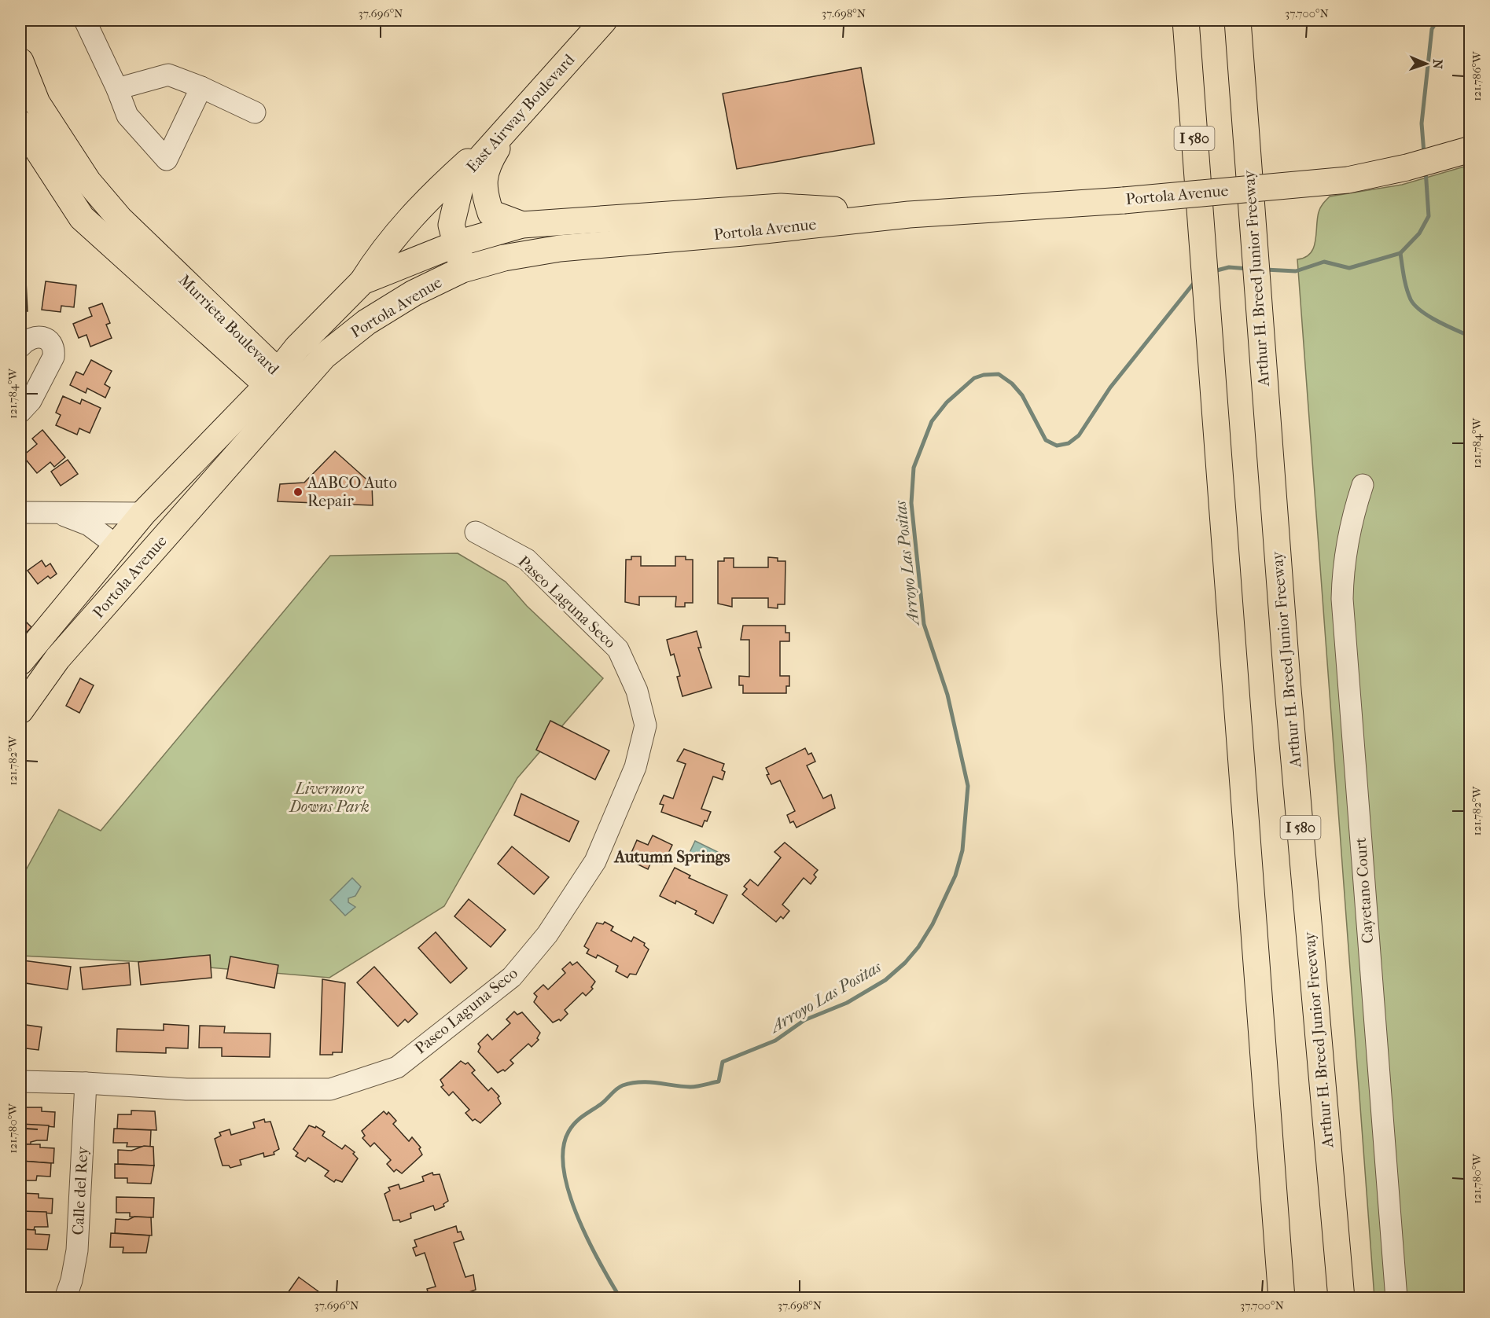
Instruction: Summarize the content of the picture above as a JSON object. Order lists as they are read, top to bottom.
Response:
{
  "streets": {
    "main road": [
      "East Airway Boulevard",
      "I 580",
      "Portola Avenue",
      "Arthur H. Breed Junior Freeway",
      "Murrieta Boulevard"
    ],
    "street": ["Paseo Laguna Seco", "Cayetano Court", "Calle del Rey"]
  },
  "crossings": [
    ["East Airway Boulevard", "Portola Avenue"],
    ["Portola Avenue", "Murrieta Boulevard"],
    ["Paseo Laguna Seco", "Calle del Rey"]
  ],
  "districts": ["Autumn Springs"],
  "water": ["Arroyo Las Positas"],
  "parks": ["Livermore Downs Park"],
  "places": ["AABCO Auto Repair"],
  "north": "right",
  "coordinates": [
    "37.696°N",
    "37.698°N",
    "37.700°N",
    "121.786°W",
    "121.784°W",
    "121.782°W",
    "121.780°W"
  ]
}
